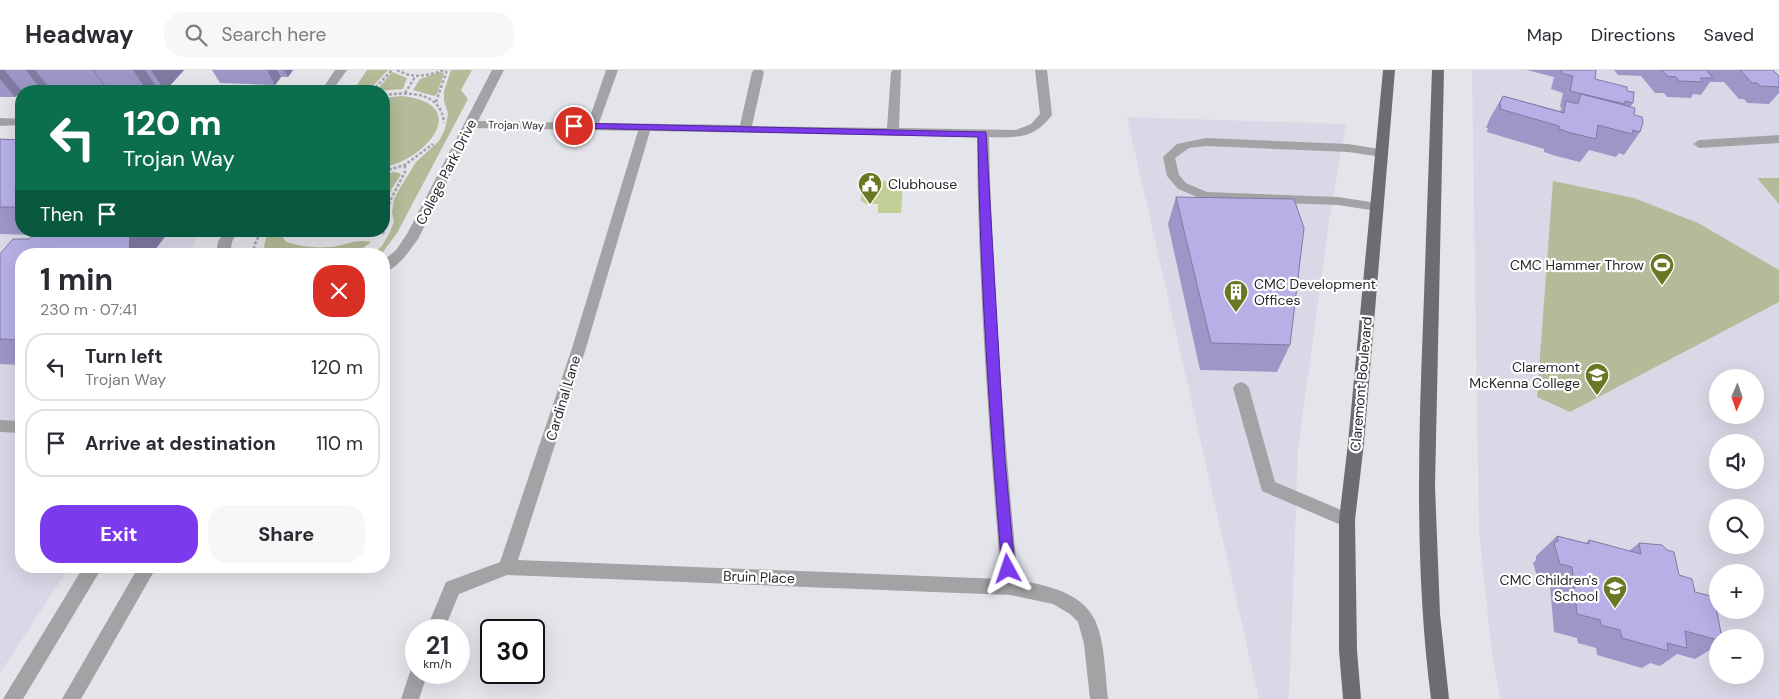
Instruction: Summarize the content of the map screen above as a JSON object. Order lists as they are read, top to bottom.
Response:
{
  "streets": {
    "main road": ["Claremont Boulevard"],
    "street": [
      "Trojan Way",
      "College Park Drive",
      "Cardinal Lane",
      "Bruin Place"
    ]
  },
  "crossings": [
    ["Trojan Way", "College Park Drive"],
    ["Trojan Way", "Cardinal Lane"],
    ["Cardinal Lane", "Bruin Place"]
  ],
  "places": {
    "public building": ["Clubhouse"],
    "sports": ["CMC Hammer Throw"],
    "building": ["CMC Development Offices"],
    "school or university": ["Claremont McKenna College", "CMC Children's School"]
  },
  "north": "bottom",
  "page": {
    "header": "Headway",
    "search": "Search here",
    "nav": ["Map", "Directions", "Saved"],
    "turn": ["120 m", "Trojan Way"],
    "then": "Then",
    "heading": ["1 min", "230 m · 07:41"],
    "list": [
      {
        "name": "Turn left",
        "note": "Trojan Way",
        "value": "120 m"
      },
      {
        "name": "Arrive at destination",
        "value": "110 m"
      }
    ],
    "map_buttons": ["+", "−"],
    "buttons": ["Exit", "Share"],
    "speed": "21 km/h",
    "limit": "30"
  }
}
